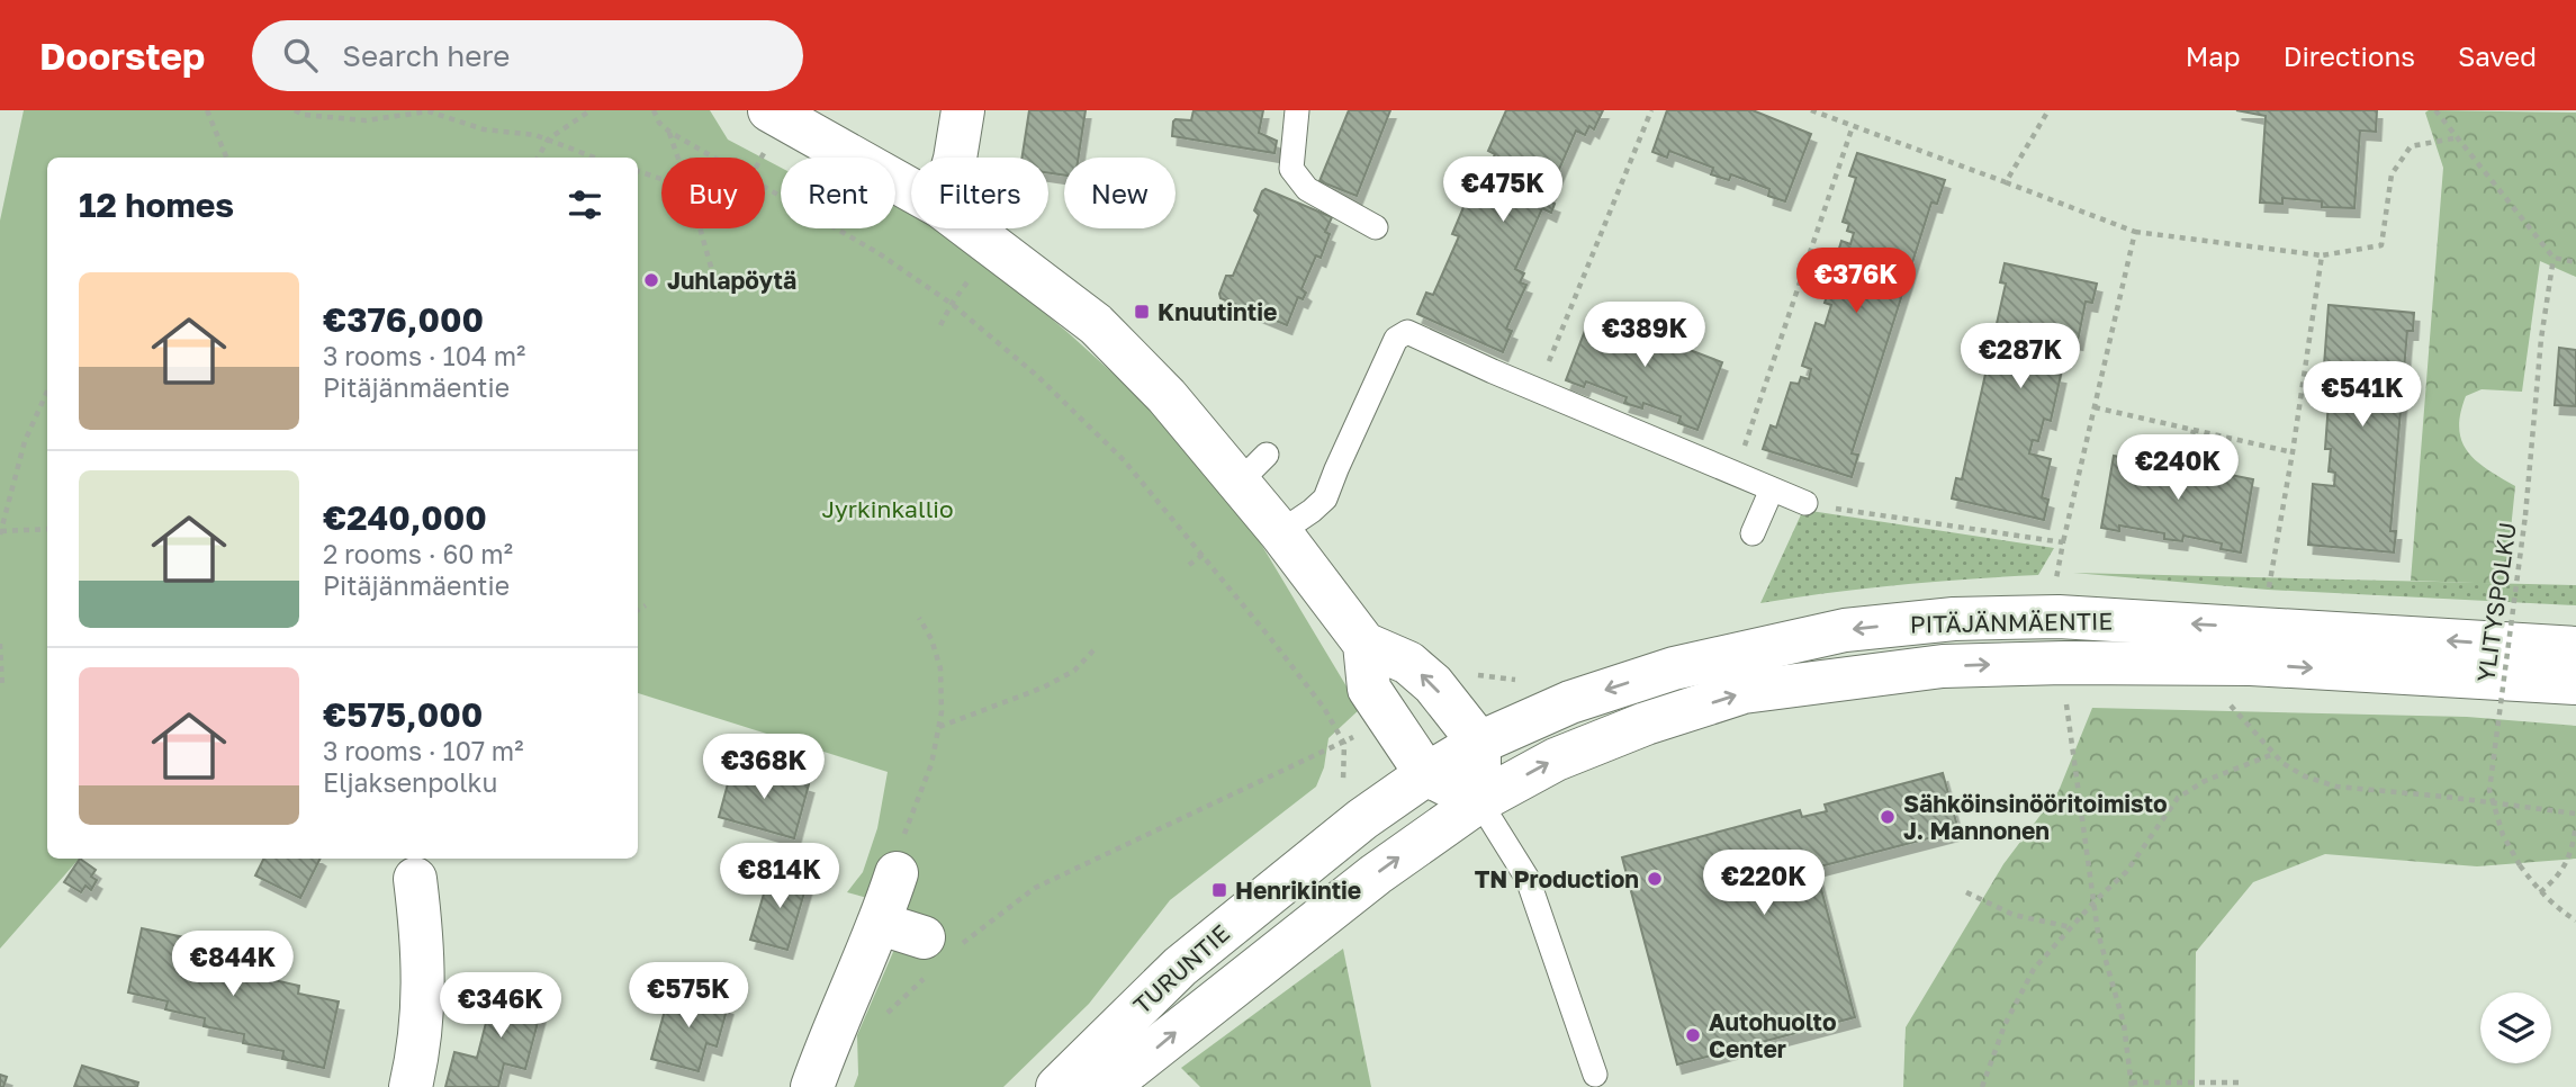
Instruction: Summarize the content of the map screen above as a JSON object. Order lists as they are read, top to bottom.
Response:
{
  "streets": {
    "main road": ["PITÄJÄNMÄENTIE", "TURUNTIE"],
    "path": ["YLITYSPOLKU"]
  },
  "crossings": [
    ["PITÄJÄNMÄENTIE", "TURUNTIE"]
  ],
  "parks": ["Jyrkinkallio"],
  "places": {
    "other": [
      "Juhlapöytä",
      "Sähköinsinööritoimisto J. Mannonen",
      "TN Production",
      "Autohuolto Center"
    ],
    "transit": ["Knuutintie", "Henrikintie"]
  },
  "page": {
    "header": "Doorstep",
    "search": "Search here",
    "nav": ["Map", "Directions", "Saved"],
    "price": [
      "€475K",
      "€376K",
      "€389K",
      "€287K",
      "€541K",
      "€240K",
      "€368K",
      "€814K",
      "€220K",
      "€844K",
      "€575K",
      "€346K"
    ],
    "chip": [
      "Buy",
      "Rent",
      "Filters",
      "New"
    ],
    "heading": "12 homes",
    "list": [
      {
        "name": "€376,000",
        "note": "3 rooms · 104 m² · Pitäjänmäentie"
      },
      {
        "name": "€240,000",
        "note": "2 rooms · 60 m² · Pitäjänmäentie"
      },
      {
        "name": "€575,000",
        "note": "3 rooms · 107 m² · Eljaksenpolku"
      }
    ]
  }
}
